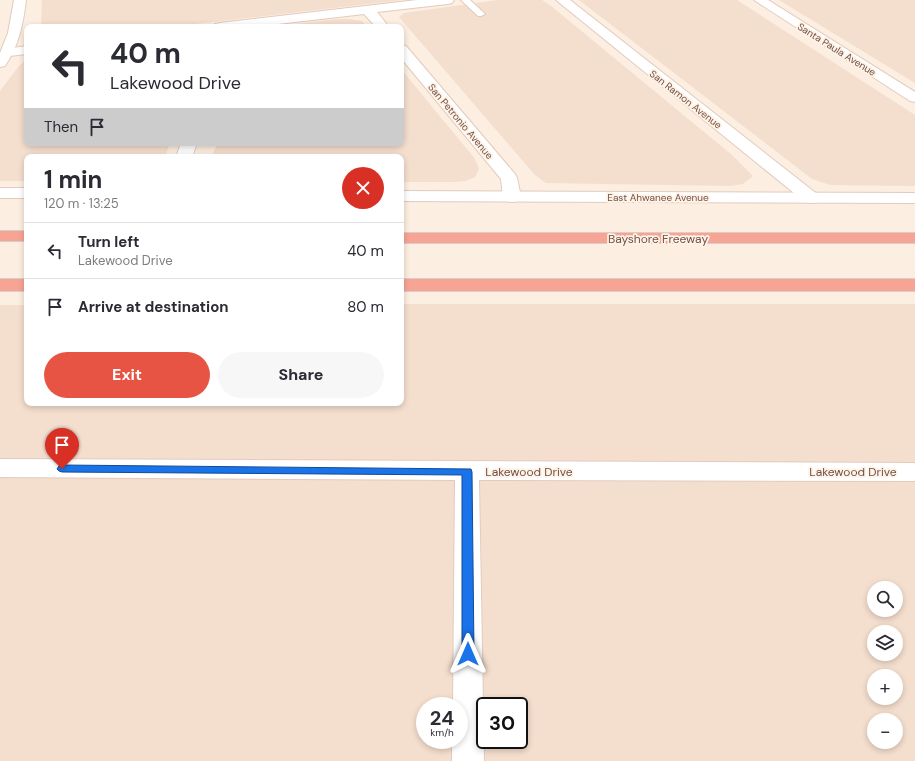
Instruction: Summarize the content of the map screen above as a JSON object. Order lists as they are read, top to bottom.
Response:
{
  "streets": {
    "highway": ["Bayshore Freeway"],
    "street": [
      "Santa Paula Avenue",
      "San Ramon Avenue",
      "San Petronio Avenue",
      "East Ahwanee Avenue",
      "Lakewood Drive"
    ]
  },
  "crossings": [
    ["San Ramon Avenue", "East Ahwanee Avenue"],
    ["San Petronio Avenue", "East Ahwanee Avenue"]
  ],
  "page": {
    "turn": ["40 m", "Lakewood Drive"],
    "then": "Then",
    "heading": ["1 min", "120 m · 13:25"],
    "list": [
      {
        "name": "Turn left",
        "note": "Lakewood Drive",
        "value": "40 m"
      },
      {
        "name": "Arrive at destination",
        "value": "80 m"
      }
    ],
    "buttons": ["Exit", "Share"],
    "map_buttons": ["+", "−"],
    "speed": "24 km/h",
    "limit": "30"
  }
}
